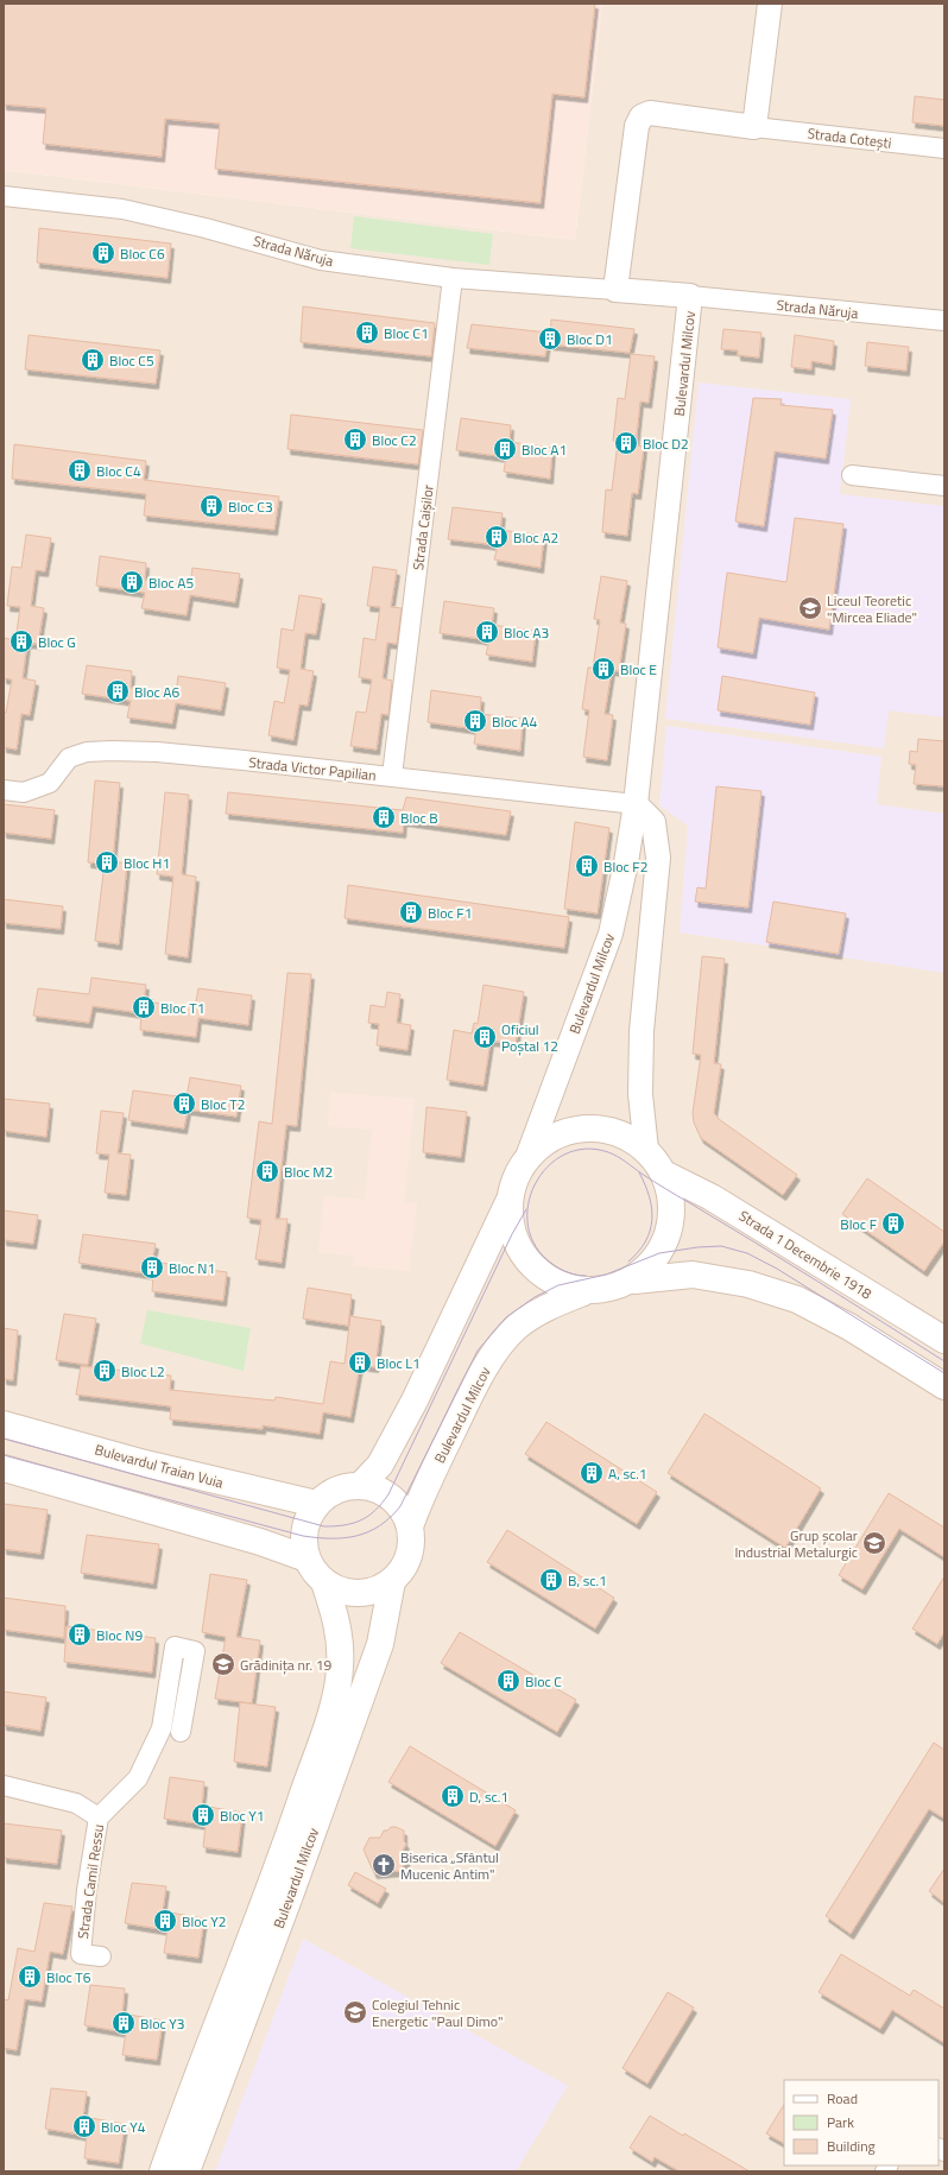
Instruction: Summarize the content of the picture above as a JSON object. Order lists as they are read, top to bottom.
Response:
{
  "streets": {
    "main road": ["Bulevardul Milcov", "Strada 1 Decembrie 1918", "Bulevardul Traian Vuia"],
    "street": [
      "Strada Cotești",
      "Strada Năruja",
      "Strada Caișilor",
      "Strada Victor Papilian",
      "Strada Camil Ressu"
    ]
  },
  "crossings": [
    ["Strada Năruja", "Bulevardul Milcov"],
    ["Strada Năruja", "Strada Caișilor"],
    ["Bulevardul Milcov", "Strada Victor Papilian"],
    ["Bulevardul Milcov", "Strada 1 Decembrie 1918"],
    ["Bulevardul Milcov", "Bulevardul Traian Vuia"],
    ["Strada Caișilor", "Strada Victor Papilian"]
  ],
  "places": {
    "building": [
      "Bloc C6",
      "Bloc C1",
      "Bloc D1",
      "Bloc C5",
      "Bloc C2",
      "Bloc D2",
      "Bloc A1",
      "Bloc C4",
      "Bloc C3",
      "Bloc A2",
      "Bloc A5",
      "Bloc A3",
      "Bloc G",
      "Bloc E",
      "Bloc A6",
      "Bloc A4",
      "Bloc B",
      "Bloc H1",
      "Bloc F2",
      "Bloc F1",
      "Bloc T1",
      "Oficiul Poștal 12",
      "Bloc T2",
      "Bloc M2",
      "Bloc F",
      "Bloc N1",
      "Bloc L1",
      "Bloc L2",
      "A, sc.1",
      "B, sc.1",
      "Bloc N9",
      "Bloc C",
      "D, sc.1",
      "Bloc Y1",
      "Bloc Y2",
      "Bloc T6",
      "Bloc Y3",
      "Bloc Y4"
    ],
    "school or university": [
      "Liceul Teoretic \"Mircea Eliade\"",
      "Grup școlar Industrial Metalurgic",
      "Grădinița nr. 19",
      "Colegiul Tehnic Energetic \"Paul Dimo\""
    ],
    "church": ["Biserica „Sfântul Mucenic Antim\""]
  },
  "legend": ["Road", "Park", "Building"]
}
